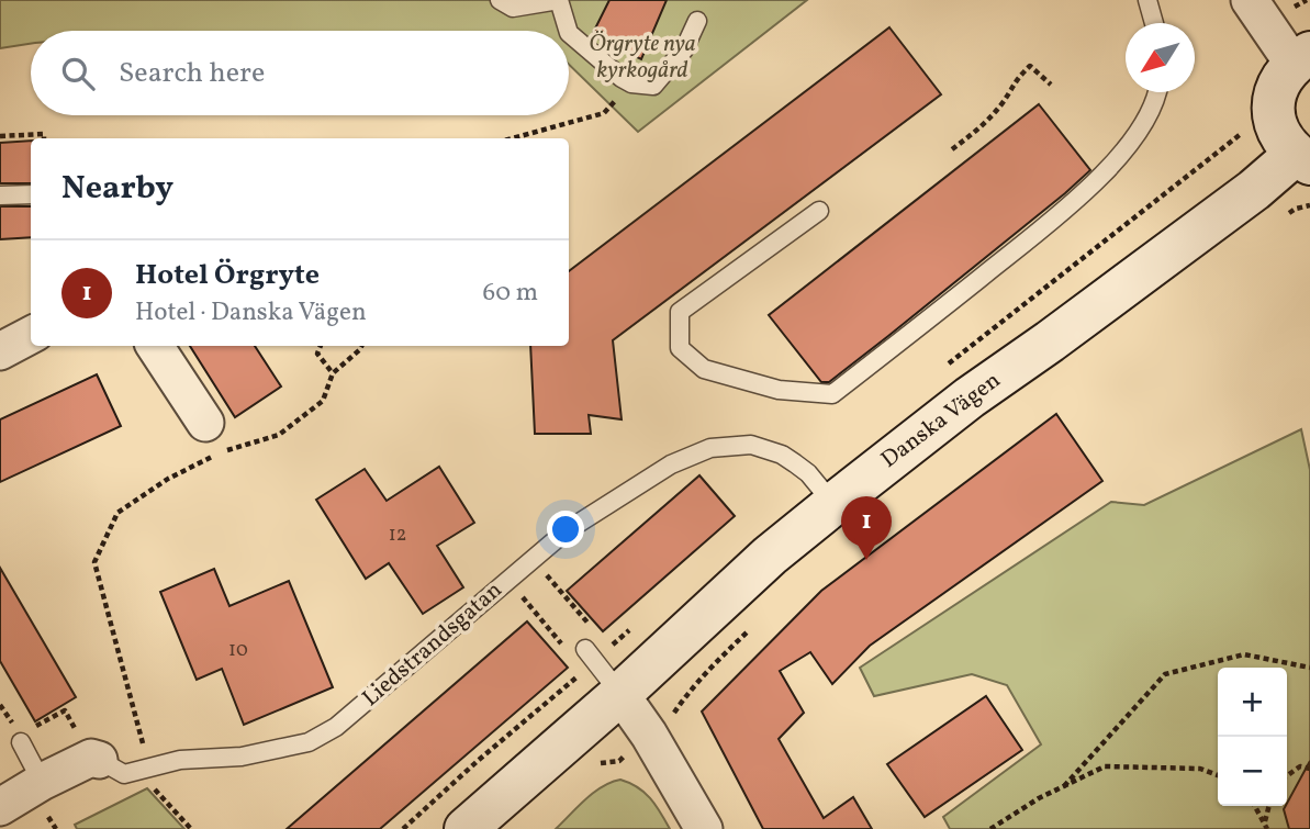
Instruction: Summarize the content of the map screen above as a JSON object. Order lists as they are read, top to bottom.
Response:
{
  "streets": {
    "street": ["Danska Vägen", "Liedstrandsgatan"]
  },
  "crossings": [
    ["Danska Vägen", "Liedstrandsgatan"]
  ],
  "parks": ["Örgryte nya kyrkogård"],
  "house_numbers": ["12", "10"],
  "north": "bottom left",
  "page": {
    "search": "Search here",
    "heading": "Nearby",
    "list": [
      {
        "mark": "1",
        "name": "Hotel Örgryte",
        "note": "Hotel · Danska Vägen",
        "value": "60 m"
      }
    ],
    "pins": "1",
    "map_buttons": ["+", "−"]
  }
}
